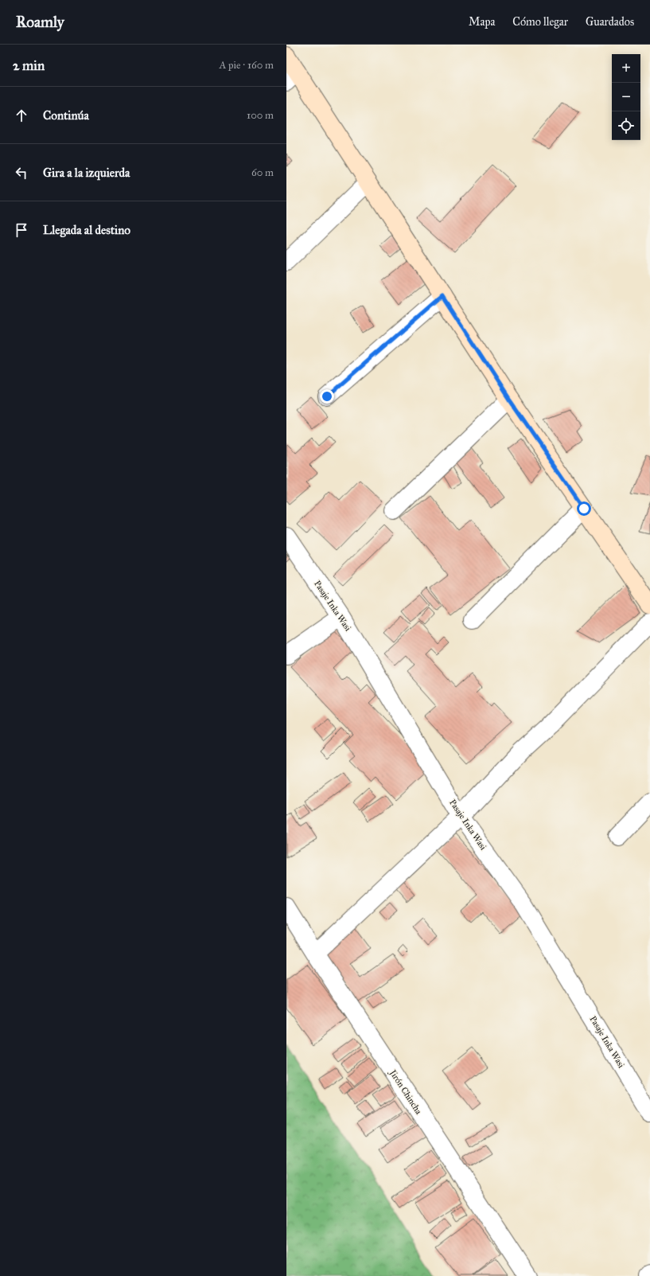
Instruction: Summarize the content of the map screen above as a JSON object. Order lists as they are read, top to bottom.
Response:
{
  "streets": {
    "street": ["Pasaje Inka Wasi", "Jirón Chincha"]
  },
  "page": {
    "header": "Roamly",
    "nav": ["Mapa", "Cómo llegar", "Guardados"],
    "heading": ["2 min", "A pie · 160 m"],
    "map_buttons": ["+", "−"],
    "list": [
      ["Continúa", "100 m"],
      ["Gira a la izquierda", "60 m"],
      "Llegada al destino"
    ]
  }
}
